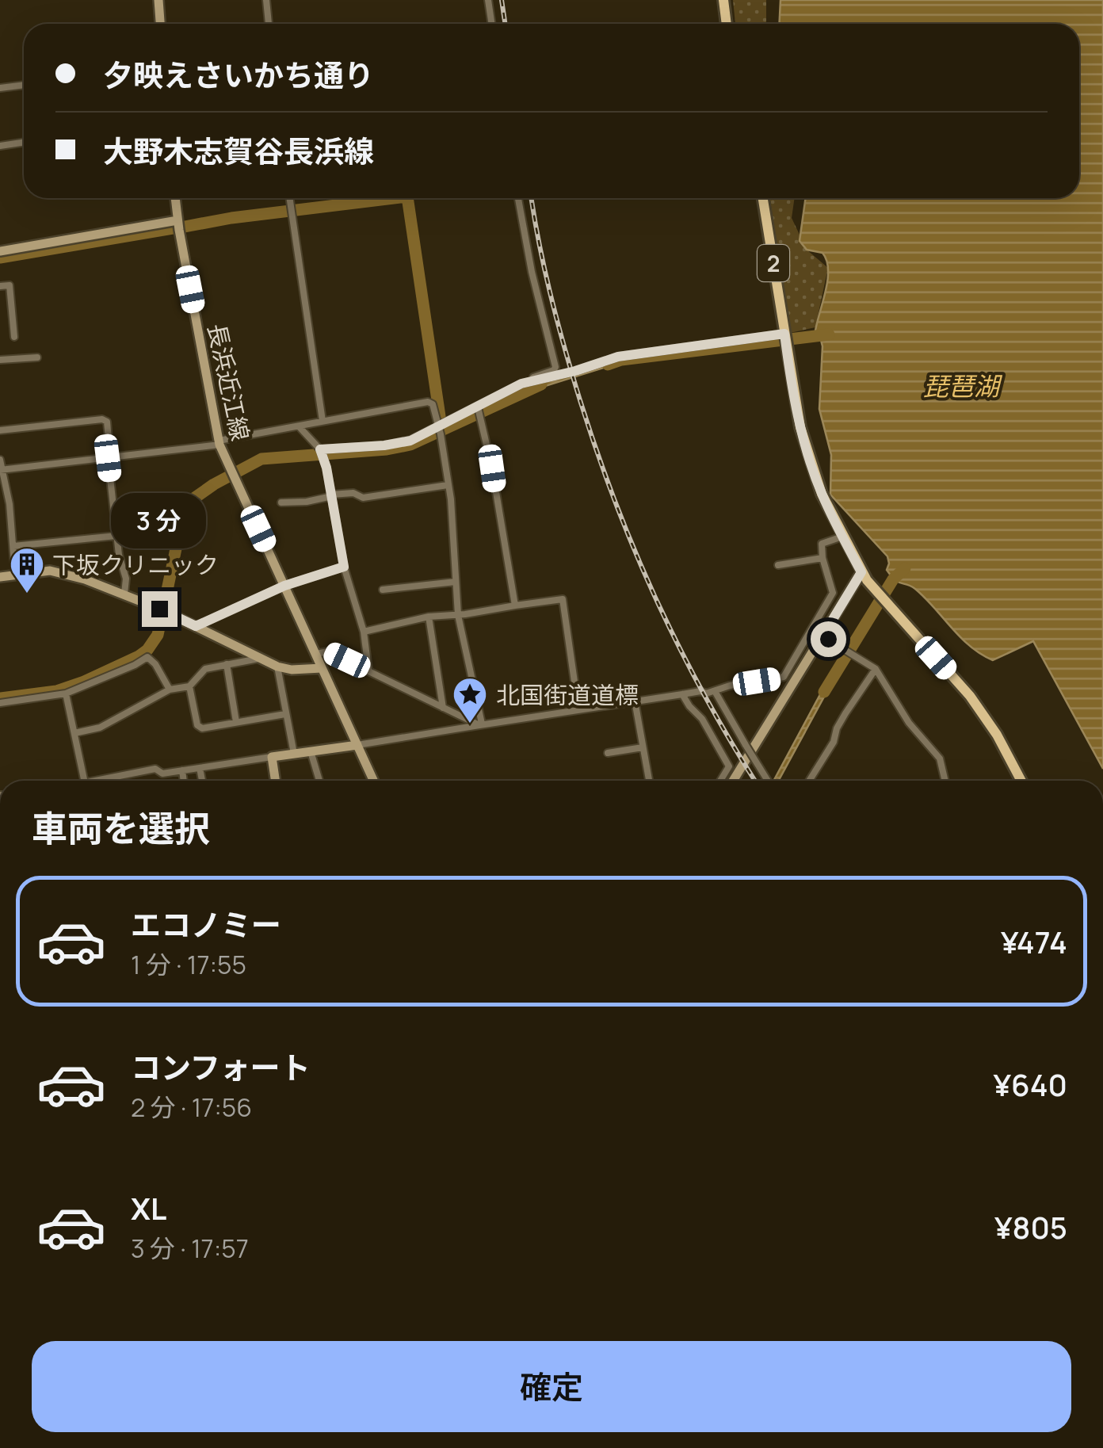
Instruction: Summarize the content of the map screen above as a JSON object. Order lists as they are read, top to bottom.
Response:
{
  "streets": {
    "main road": ["2", "長浜近江線"]
  },
  "water": ["琵琶湖"],
  "places": {
    "building": ["下坂クリニック"],
    "place": ["北国街道道標"]
  },
  "page": {
    "banner": ["夕映えさいかち通り", "大野木志賀谷長浜線"],
    "bubble": "3 分",
    "heading": "車両を選択",
    "list": [
      {
        "name": "エコノミー",
        "note": "1 分 · 17:55",
        "value": "¥474"
      },
      {
        "name": "コンフォート",
        "note": "2 分 · 17:56",
        "value": "¥640"
      },
      {
        "name": "XL",
        "note": "3 分 · 17:57",
        "value": "¥805"
      }
    ],
    "buttons": "確定"
  }
}
